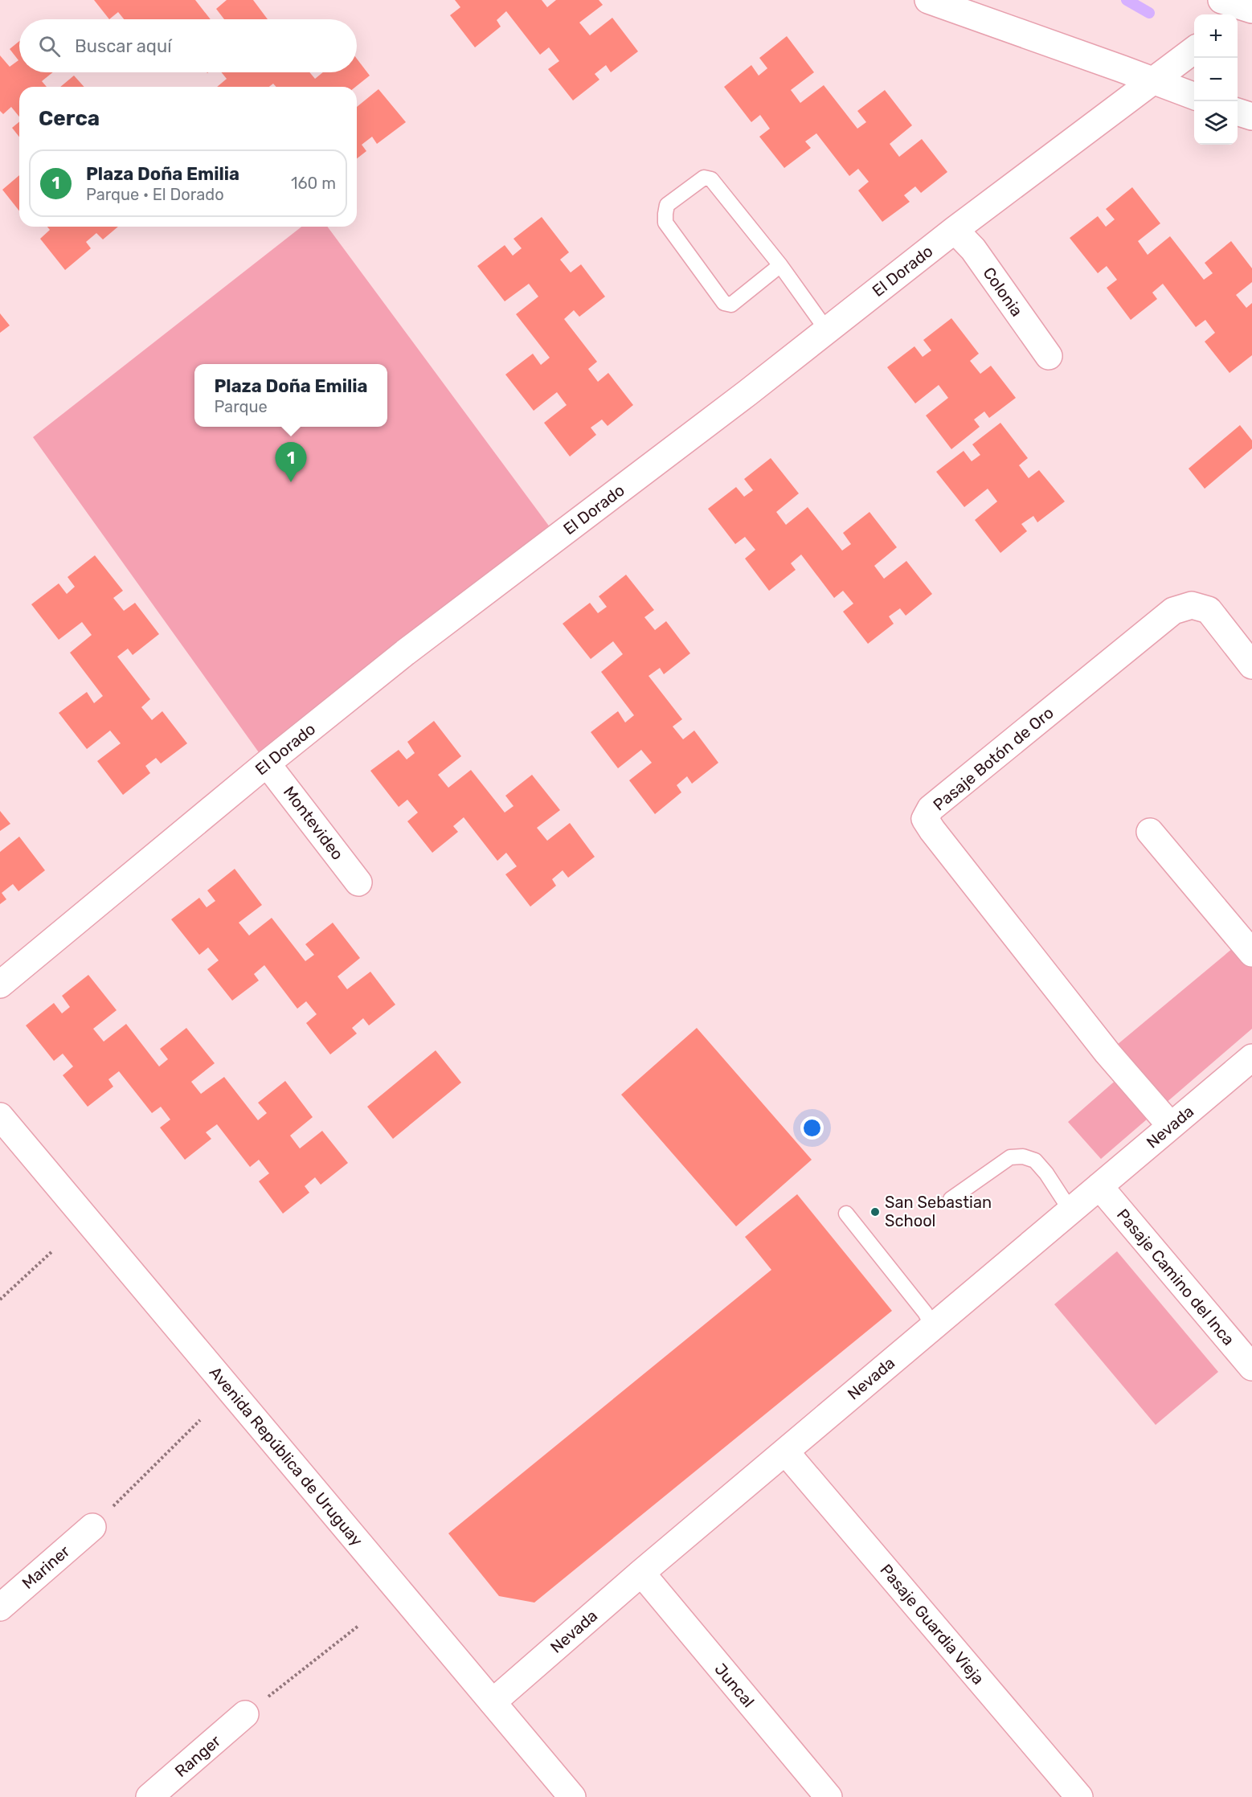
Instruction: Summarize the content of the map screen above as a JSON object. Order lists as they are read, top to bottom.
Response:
{
  "streets": {
    "street": [
      "El Dorado",
      "Colonia",
      "Pasaje Botón de Oro",
      "Montevideo",
      "Nevada",
      "Pasaje Camino del Inca",
      "Avenida República de Uruguay",
      "Mariner",
      "Pasaje Guardia Vieja",
      "Juncal",
      "Ranger"
    ]
  },
  "crossings": [
    ["El Dorado", "Colonia"],
    ["El Dorado", "Montevideo"],
    ["Pasaje Botón de Oro", "Nevada"],
    ["Nevada", "Pasaje Camino del Inca"],
    ["Nevada", "Avenida República de Uruguay"],
    ["Nevada", "Pasaje Guardia Vieja"],
    ["Nevada", "Juncal"]
  ],
  "places": ["San Sebastian School"],
  "page": {
    "map_buttons": ["+", "−"],
    "search": "Buscar aquí",
    "heading": "Cerca",
    "list": [
      {
        "mark": "1",
        "name": "Plaza Doña Emilia",
        "note": "Parque · El Dorado",
        "value": "160 m"
      }
    ],
    "popup": ["Plaza Doña Emilia", "Parque"],
    "pins": "1"
  }
}
